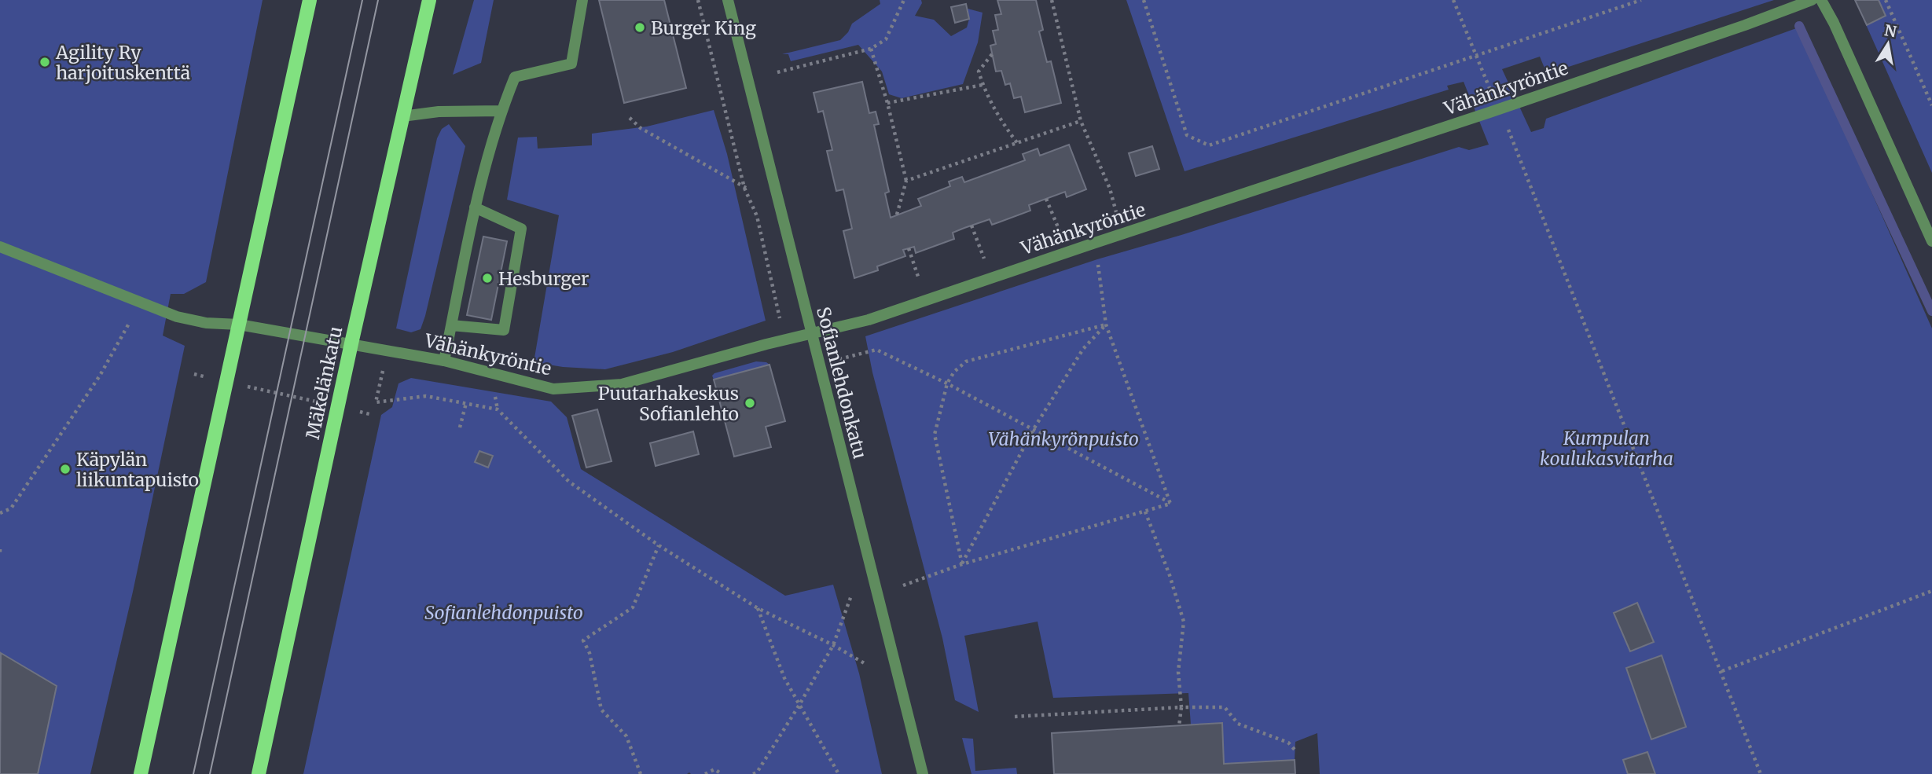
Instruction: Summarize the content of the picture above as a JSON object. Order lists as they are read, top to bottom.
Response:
{
  "streets": {
    "main road": ["Mäkelänkatu"],
    "street": ["Vähänkyröntie", "Sofianlehdonkatu"]
  },
  "crossings": [
    ["Vähänkyröntie", "Mäkelänkatu"],
    ["Vähänkyröntie", "Sofianlehdonkatu"]
  ],
  "parks": ["Kumpulan koulukasvitarha", "Vähänkyrönpuisto", "Sofianlehdonpuisto"],
  "places": [
    "Burger King",
    "Agility Ry harjoituskenttä",
    "Hesburger",
    "Puutarhakeskus Sofianlehto",
    "Käpylän liikuntapuisto"
  ],
  "north": "top"
}
